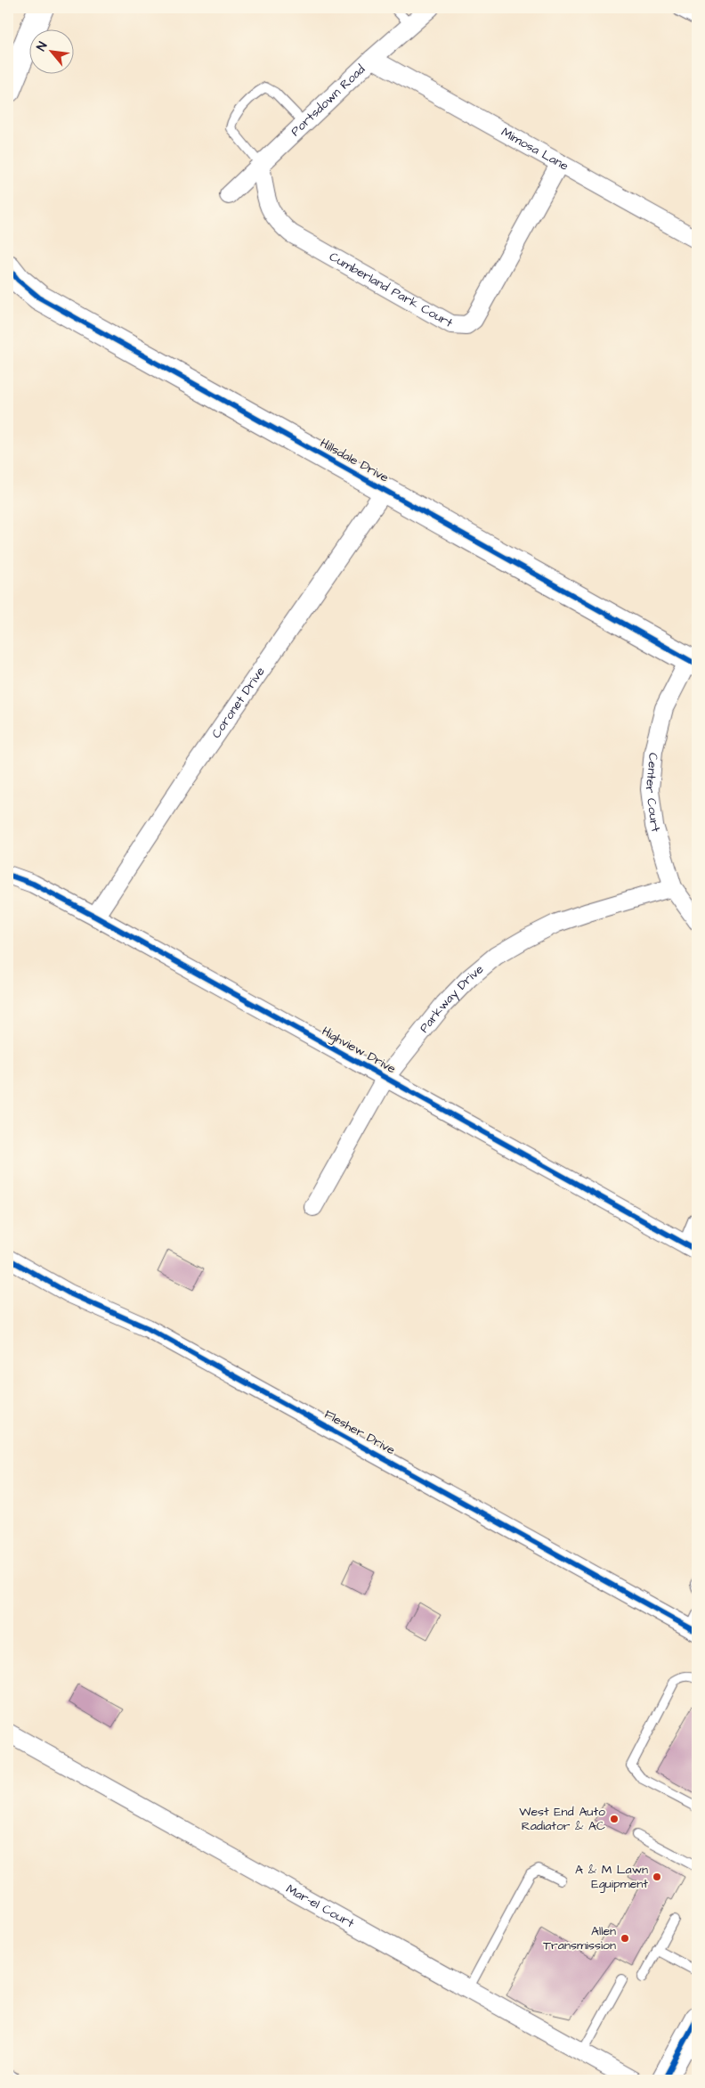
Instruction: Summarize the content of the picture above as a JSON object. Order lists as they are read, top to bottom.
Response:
{
  "streets": {
    "main road": ["Hillsdale Drive"],
    "street": [
      "Portsdown Road",
      "Mimosa Lane",
      "Cumberland Park Court",
      "Coronet Drive",
      "Center Court",
      "Parkway Drive",
      "Highview Drive",
      "Flesher Drive",
      "Mar-el Court"
    ]
  },
  "crossings": [
    ["Portsdown Road", "Mimosa Lane"],
    ["Portsdown Road", "Cumberland Park Court"],
    ["Mimosa Lane", "Cumberland Park Court"],
    ["Hillsdale Drive", "Coronet Drive"],
    ["Hillsdale Drive", "Center Court"],
    ["Coronet Drive", "Highview Drive"],
    ["Center Court", "Parkway Drive"],
    ["Parkway Drive", "Highview Drive"]
  ],
  "places": ["West End Auto Radiator & AC", "A & M Lawn Eguipment", "Allen Transmission"],
  "north": "top left"
}
